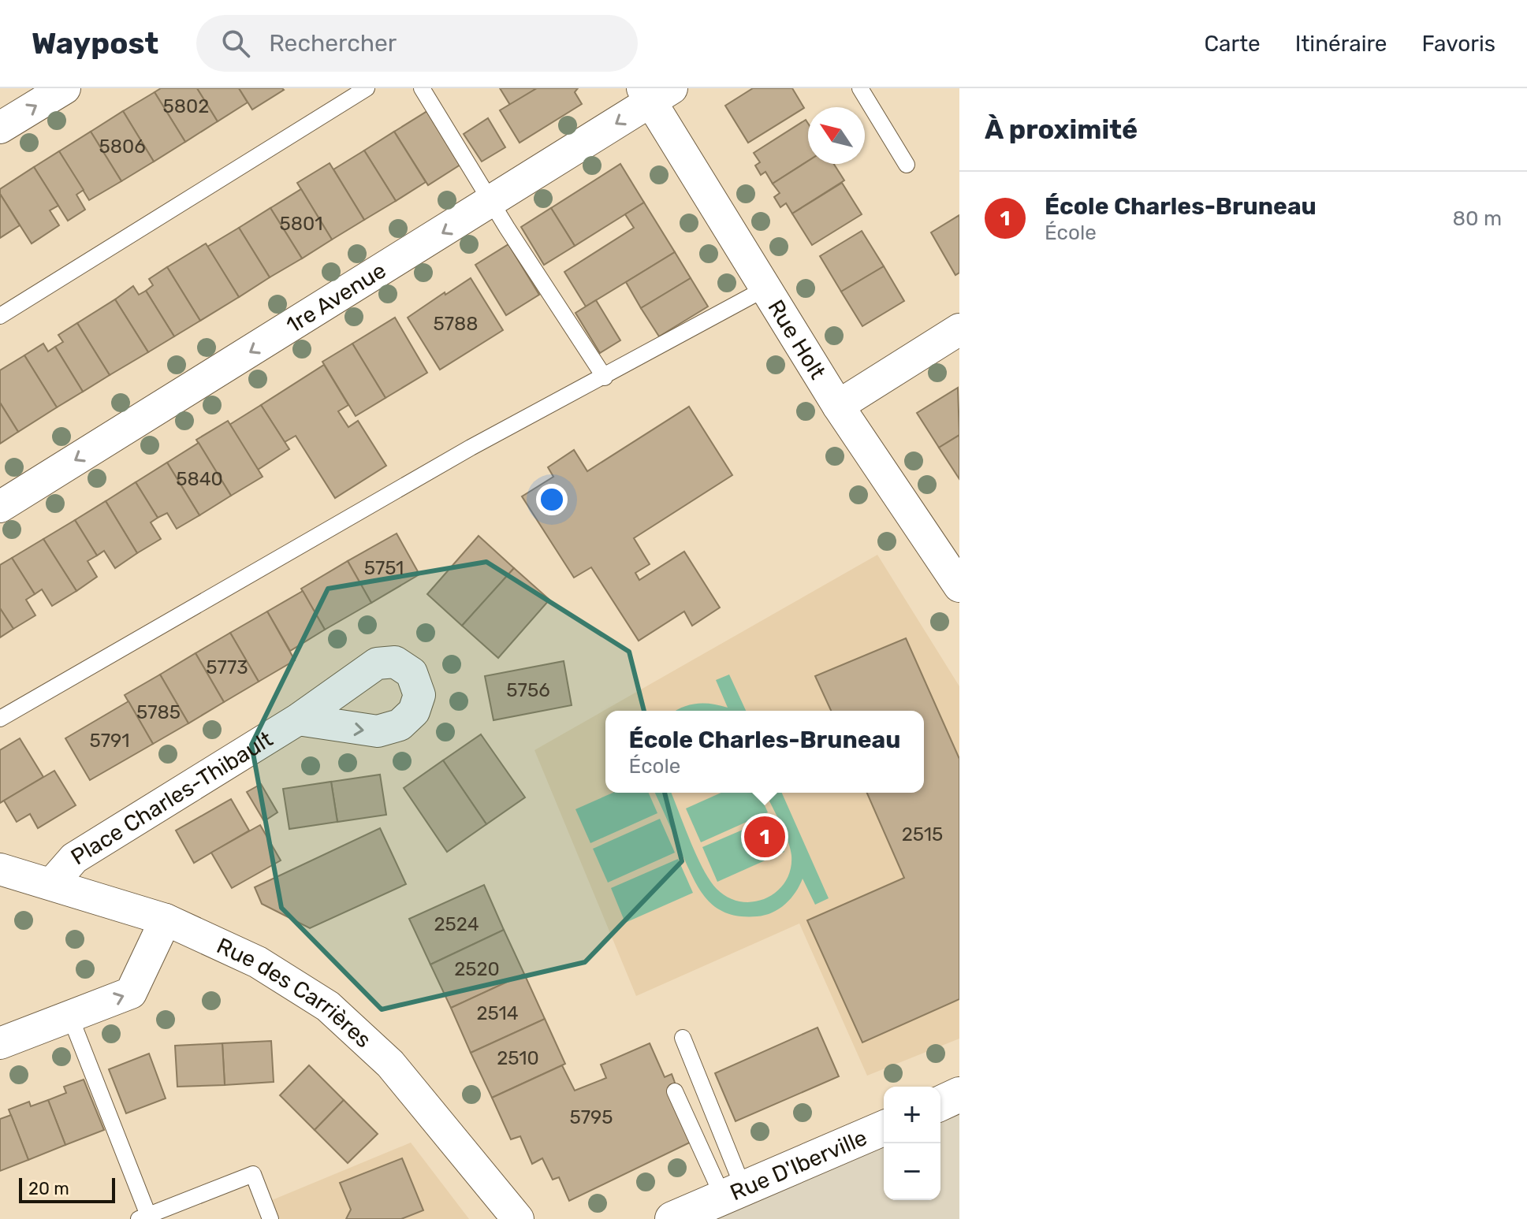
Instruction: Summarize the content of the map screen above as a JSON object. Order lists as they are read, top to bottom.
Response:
{
  "streets": {
    "main road": ["Rue D'Iberville"],
    "street": [
      "1re Avenue",
      "Rue Holt",
      "Place Charles-Thibault",
      "Rue des Carrières"
    ]
  },
  "crossings": [
    ["1re Avenue", "Rue Holt"],
    ["Place Charles-Thibault", "Rue des Carrières"]
  ],
  "one_way": ["1re Avenue"],
  "house_numbers": [
    "5802",
    "5806",
    "5801",
    "5788",
    "5840",
    "5751",
    "5773",
    "5756",
    "5785",
    "5791",
    "2515",
    "2524",
    "2520",
    "2514",
    "2510",
    "5795"
  ],
  "scale_bar": "20 m",
  "north": "top left",
  "page": {
    "header": "Waypost",
    "search": "Rechercher",
    "nav": ["Carte", "Itinéraire", "Favoris"],
    "heading": "À proximité",
    "list": [
      {
        "mark": "1",
        "name": "École Charles-Bruneau",
        "note": "École",
        "value": "80 m"
      }
    ],
    "popup": ["École Charles-Bruneau", "École"],
    "pins": "1",
    "map_buttons": ["+", "−"],
    "scale": "20 m"
  }
}
